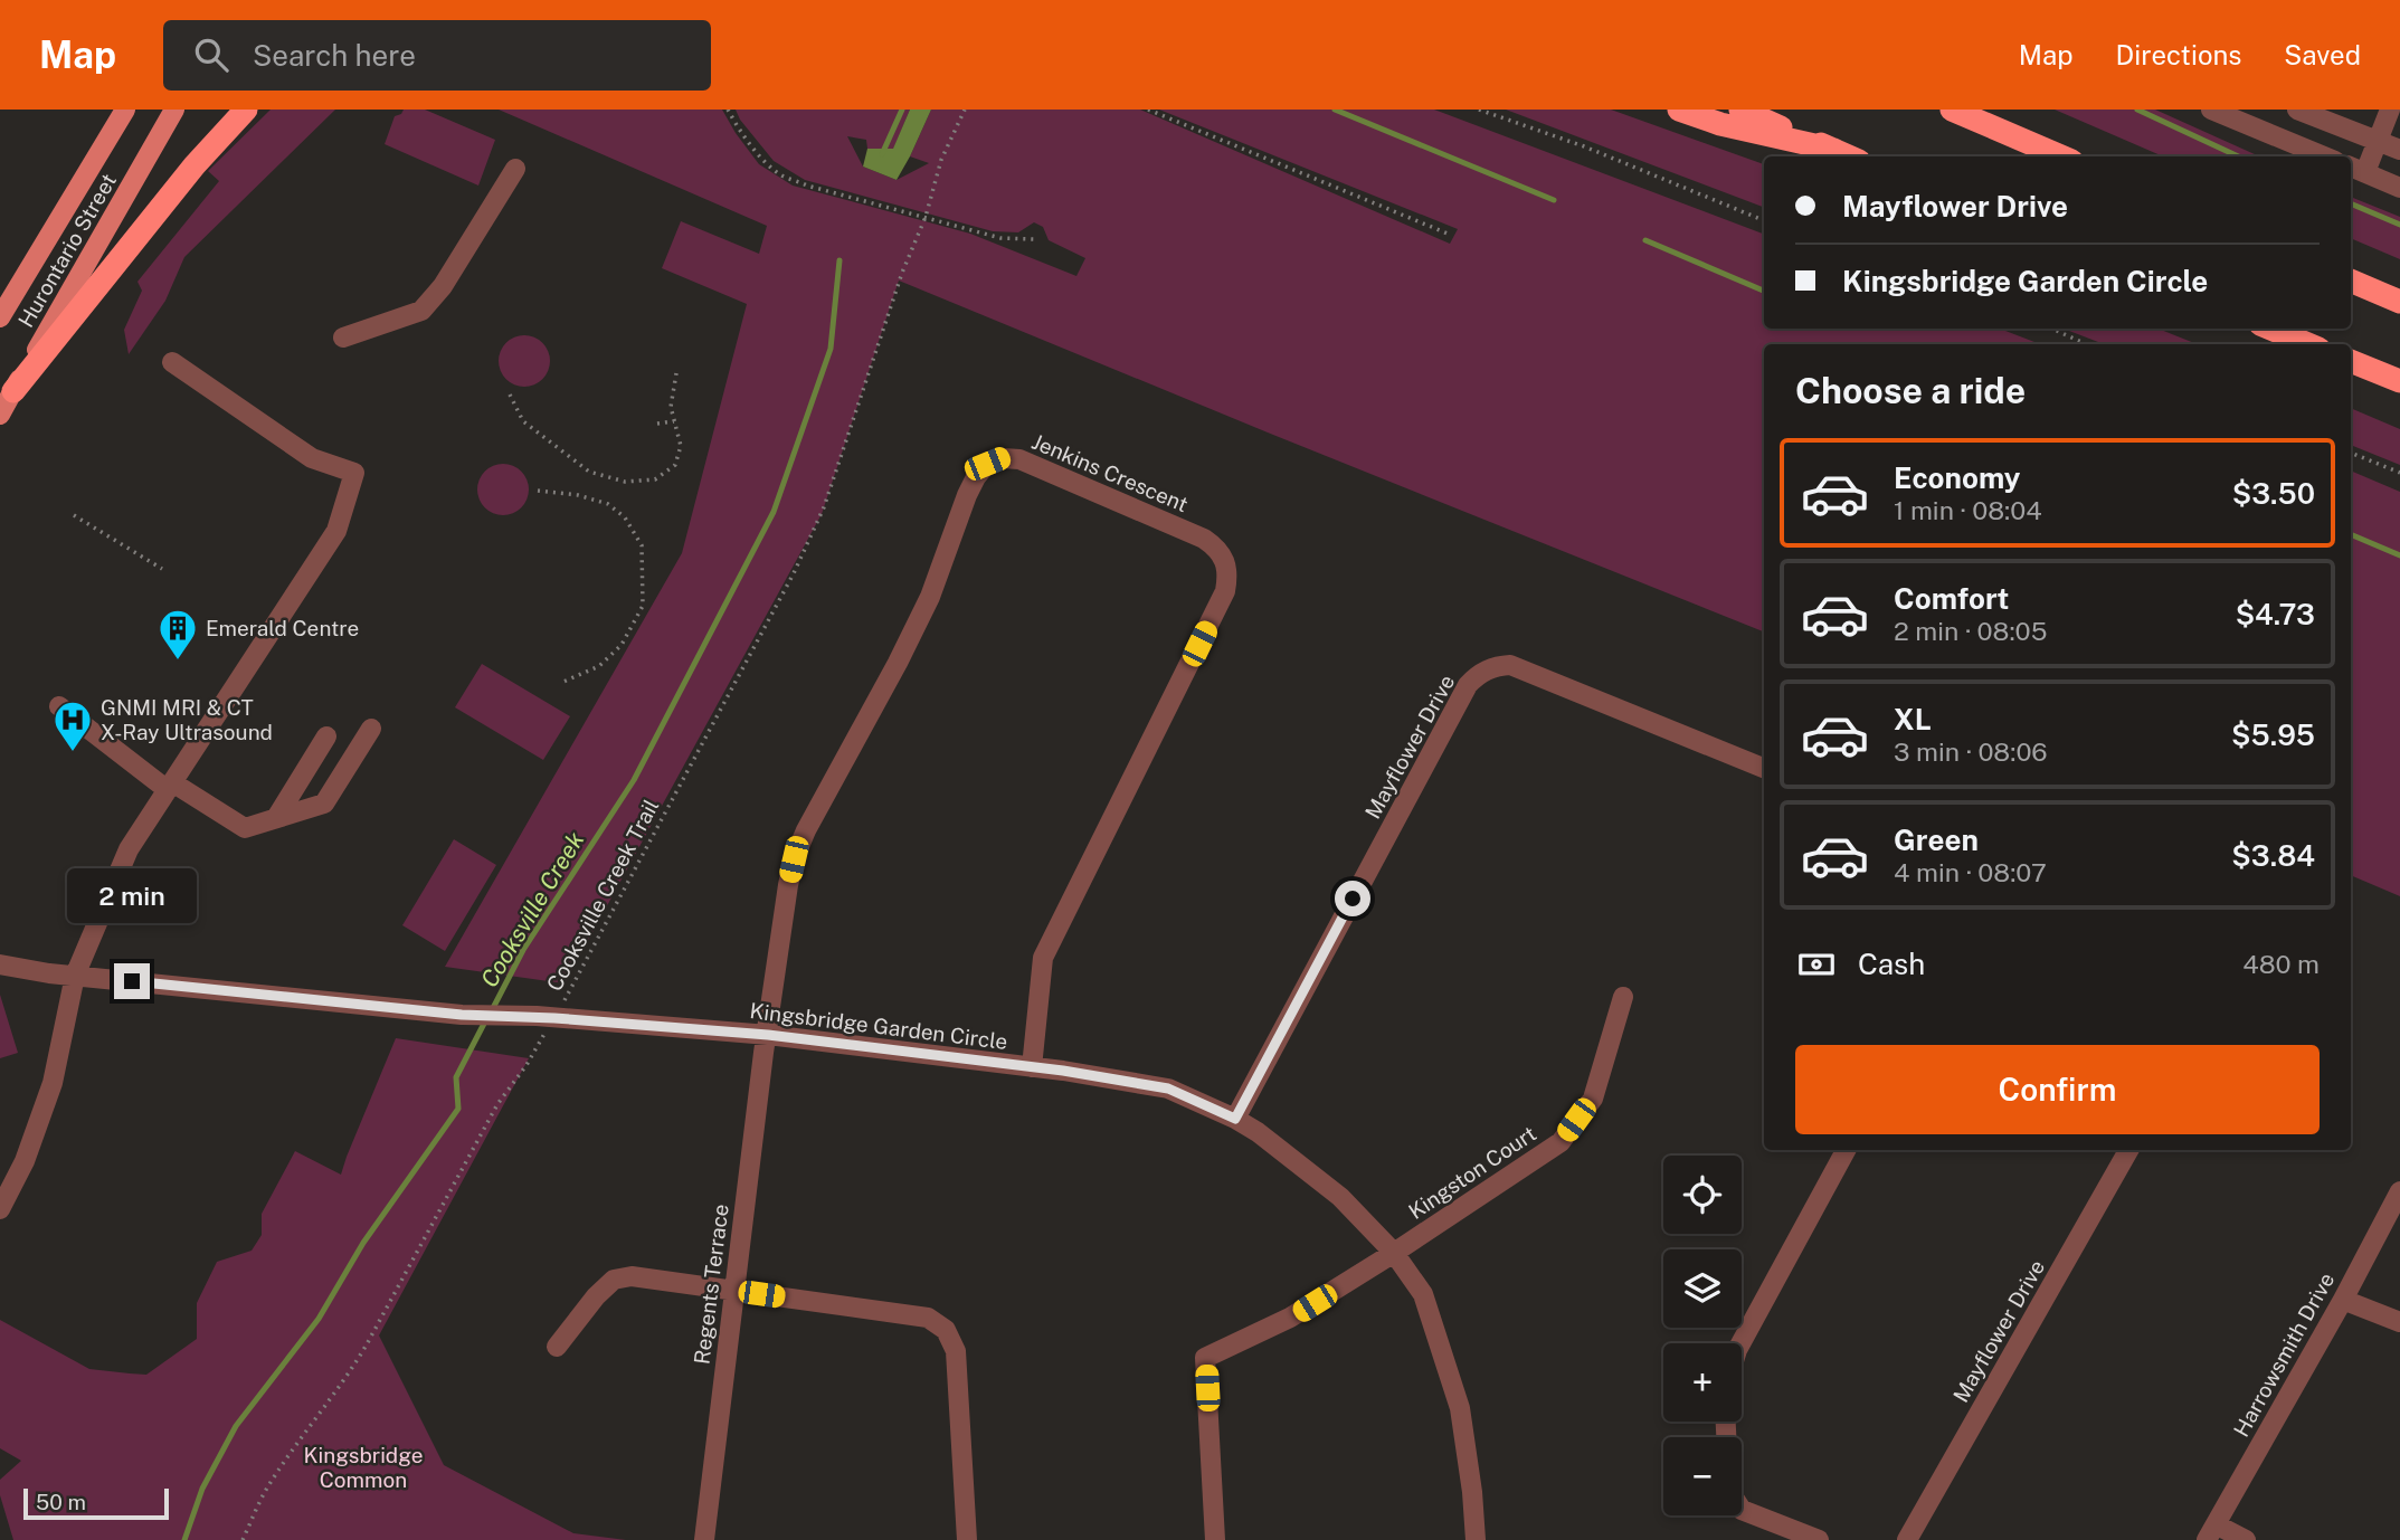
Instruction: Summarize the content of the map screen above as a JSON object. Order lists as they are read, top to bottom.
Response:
{
  "streets": {
    "main road": ["Hurontario Street"],
    "street": [
      "Jenkins Crescent",
      "Mayflower Drive",
      "Kingsbridge Garden Circle",
      "Kingston Court",
      "Regents Terrace",
      "Harrowsmith Drive"
    ],
    "path": ["Cooksville Creek Trail"]
  },
  "crossings": [
    ["Jenkins Crescent", "Kingsbridge Garden Circle"],
    ["Jenkins Crescent", "Regents Terrace"],
    ["Mayflower Drive", "Kingsbridge Garden Circle"],
    ["Cooksville Creek Trail", "Kingsbridge Garden Circle"],
    ["Kingsbridge Garden Circle", "Kingston Court"],
    ["Kingsbridge Garden Circle", "Regents Terrace"]
  ],
  "water": ["Cooksville Creek"],
  "parks": ["Kingsbridge Common"],
  "places": {
    "building": ["Emerald Centre"],
    "hospital": ["GNMI MRI & CT X-Ray Ultrasound"]
  },
  "scale_bar": "50 m",
  "page": {
    "header": "Map",
    "search": "Search here",
    "nav": ["Map", "Directions", "Saved"],
    "banner": ["Mayflower Drive", "Kingsbridge Garden Circle"],
    "heading": "Choose a ride",
    "list": [
      {
        "name": "Economy",
        "note": "1 min · 08:04",
        "value": "$3.50"
      },
      {
        "name": "Comfort",
        "note": "2 min · 08:05",
        "value": "$4.73"
      },
      {
        "name": "XL",
        "note": "3 min · 08:06",
        "value": "$5.95"
      },
      {
        "name": "Green",
        "note": "4 min · 08:07",
        "value": "$3.84"
      }
    ],
    "bubble": "2 min",
    "pay": ["Cash", "480 m"],
    "buttons": "Confirm",
    "map_buttons": ["+", "−"],
    "scale": "50 m"
  }
}
